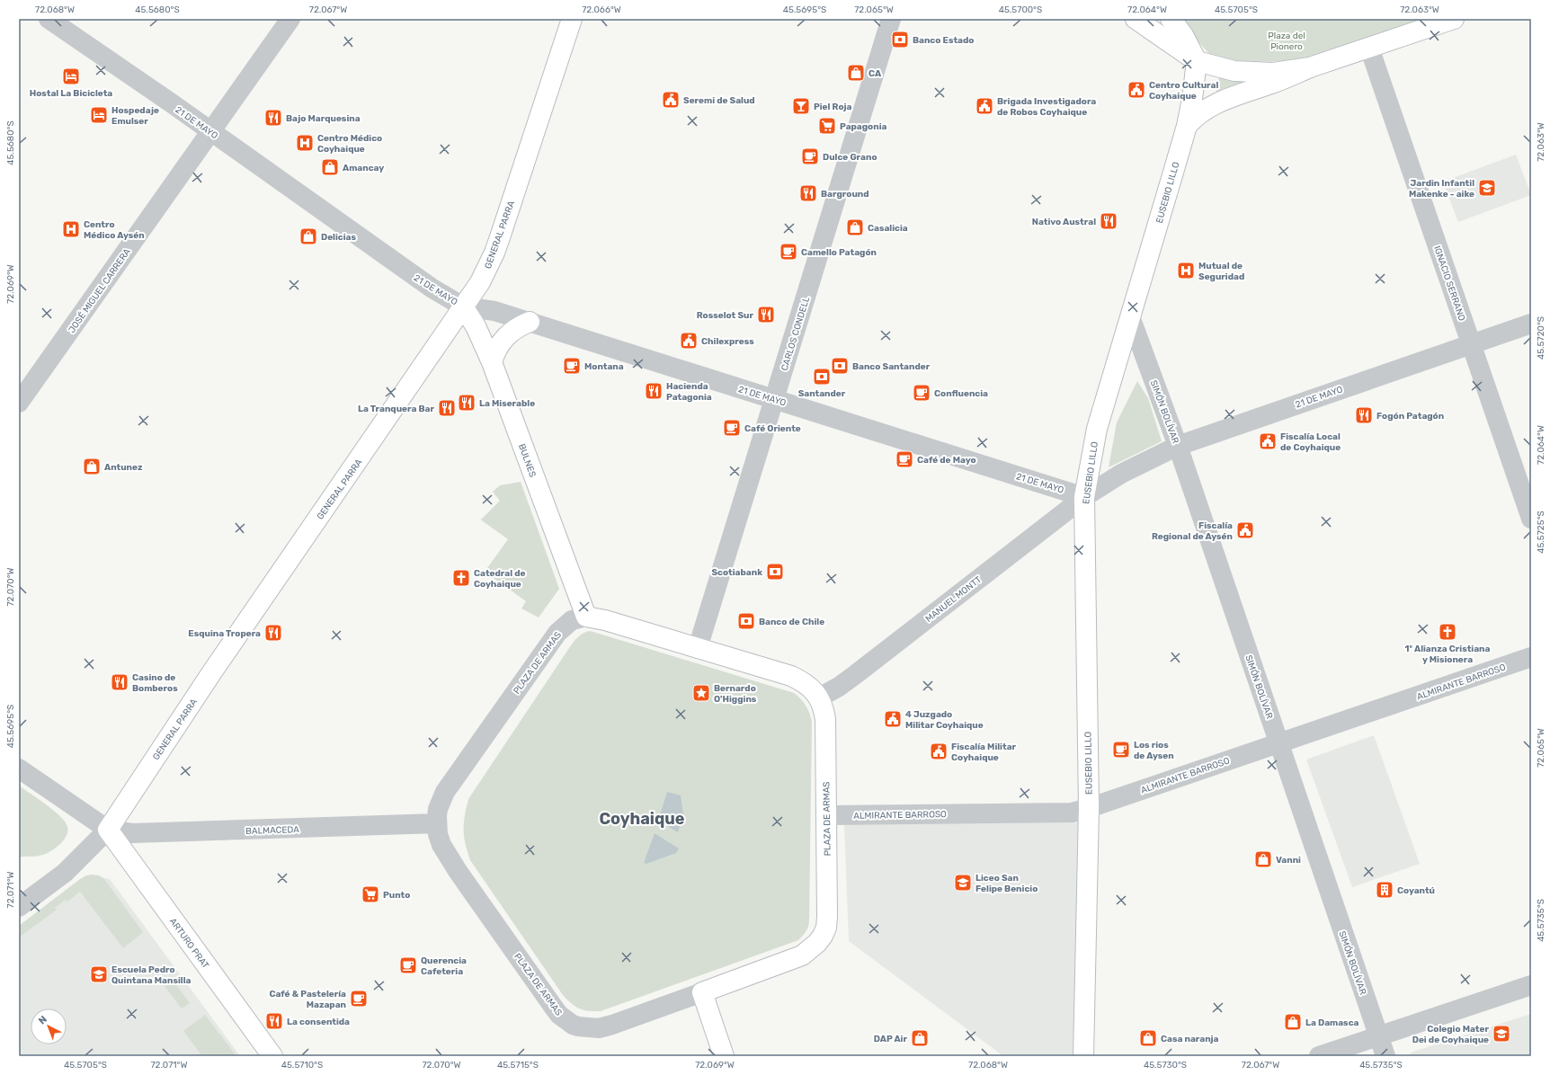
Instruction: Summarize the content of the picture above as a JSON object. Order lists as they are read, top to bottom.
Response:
{
  "streets": {
    "main road": [
      "EUSEBIO LILLO",
      "GENERAL PARRA",
      "BULNES",
      "PLAZA DE ARMAS",
      "ARTURO PRAT"
    ],
    "street": [
      "21 DE MAYO",
      "IGNACIO SERRANO",
      "JOSÉ MIGUEL CARRERA",
      "CARLOS CONDELL",
      "SIMÓN BOLÍVAR",
      "MANUEL MONTT",
      "ALMIRANTE BARROSO",
      "BALMACEDA"
    ]
  },
  "crossings": [
    ["21 DE MAYO", "EUSEBIO LILLO"],
    ["21 DE MAYO", "GENERAL PARRA"],
    ["21 DE MAYO", "IGNACIO SERRANO"],
    ["21 DE MAYO", "JOSÉ MIGUEL CARRERA"],
    ["21 DE MAYO", "CARLOS CONDELL"],
    ["21 DE MAYO", "SIMÓN BOLÍVAR"],
    ["21 DE MAYO", "BULNES"],
    ["21 DE MAYO", "MANUEL MONTT"],
    ["EUSEBIO LILLO", "SIMÓN BOLÍVAR"],
    ["EUSEBIO LILLO", "MANUEL MONTT"],
    ["EUSEBIO LILLO", "ALMIRANTE BARROSO"],
    ["GENERAL PARRA", "BULNES"],
    ["GENERAL PARRA", "BALMACEDA"],
    ["GENERAL PARRA", "ARTURO PRAT"],
    ["CARLOS CONDELL", "PLAZA DE ARMAS"],
    ["SIMÓN BOLÍVAR", "ALMIRANTE BARROSO"],
    ["BULNES", "PLAZA DE ARMAS"],
    ["MANUEL MONTT", "PLAZA DE ARMAS"],
    ["PLAZA DE ARMAS", "ALMIRANTE BARROSO"],
    ["PLAZA DE ARMAS", "BALMACEDA"],
    ["BALMACEDA", "ARTURO PRAT"]
  ],
  "districts": ["Coyhaique"],
  "parks": ["Plaza del Pionero"],
  "places": {
    "bank": [
      "Banco Estado",
      "Banco Santander",
      "Santander",
      "Scotiabank",
      "Banco de Chile"
    ],
    "shop": [
      "CA",
      "Amancay",
      "Casalicia",
      "Delicias",
      "Antunez",
      "Vanni",
      "La Damasca",
      "DAP Air",
      "Casa naranja"
    ],
    "hotel": ["Hostal La Bicicleta", "Hospedaje Emulser"],
    "public building": [
      "Centro Cultural Coyhaique",
      "Seremi de Salud",
      "Brigada Investigadora de Robos Coyhaique",
      "Chilexpress",
      "Fiscalía Local de Coyhaique",
      "Fiscalía Regional de Aysén",
      "4 Juzgado Militar Coyhaique",
      "Fiscalía Militar Coyhaique"
    ],
    "bar": ["Piel Roja"],
    "restaurant": [
      "Bajo Marquesina",
      "Barground",
      "Nativo Austral",
      "Rosselot Sur",
      "Hacienda Patagonia",
      "La Miserable",
      "La Tranquera Bar",
      "Fogón Patagón",
      "Esquina Tropera",
      "Casino de Bomberos",
      "La consentida"
    ],
    "supermarket": ["Papagonia", "Punto"],
    "hospital": ["Centro Médico Coyhaique", "Centro Médico Aysén", "Mutual de Seguridad"],
    "cafe": [
      "Dulce Grano",
      "Camello Patagón",
      "Montana",
      "Confluencia",
      "Café Oriente",
      "Café de Mayo",
      "Los rios de Aysen",
      "Querencia Cafeteria",
      "Café & Pastelería Mazapan"
    ],
    "school or university": [
      "Jardin Infantil Makenke - aike",
      "Liceo San Felipe Benicio",
      "Escuela Pedro Quintana Mansilla",
      "Colegio Mater Dei de Coyhaique"
    ],
    "church": ["Catedral de Coyhaique", "1º Alianza Cristiana y Misionera"],
    "place": ["Bernardo O'Higgins"],
    "building": ["Coyantú"]
  },
  "north": "top left",
  "coordinates": [
    "72.068°W",
    "45.5680°S",
    "72.067°W",
    "72.066°W",
    "45.5695°S",
    "72.065°W",
    "45.5700°S",
    "72.064°W",
    "45.5705°S",
    "72.063°W",
    "72.069°W",
    "45.5720°S",
    "45.5725°S",
    "72.070°W",
    "72.071°W",
    "45.5735°S",
    "45.5710°S",
    "45.5715°S",
    "45.5730°S"
  ]
}
